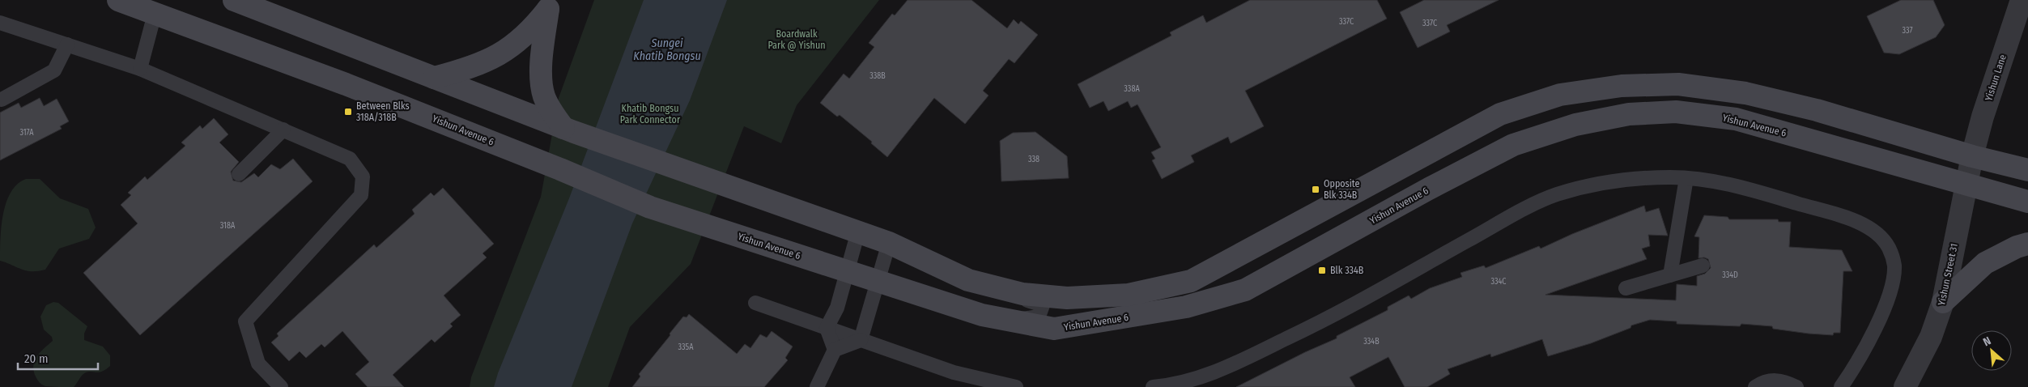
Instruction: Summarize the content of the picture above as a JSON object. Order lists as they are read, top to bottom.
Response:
{
  "streets": {
    "main road": ["Yishun Avenue 6"],
    "street": ["Yishun Lane", "Yishun Street 31"]
  },
  "crossings": [
    ["Yishun Lane", "Yishun Street 31"],
    ["Yishun Avenue 6", "Yishun Street 31"]
  ],
  "water": ["Sungei Khatib Bongsu"],
  "parks": ["Boardwalk Park @ Yishun", "Khatib Bongsu Park Connector"],
  "places": {
    "transit": ["Between Blks 318A/318B", "Opposite Blk 334B", "Blk 334B"]
  },
  "house_numbers": [
    "337C",
    "337C",
    "337",
    "338B",
    "338A",
    "317A",
    "338",
    "318A",
    "334D",
    "334C",
    "334B",
    "335A"
  ],
  "scale_bar": "20 m",
  "north": "top left"
}
